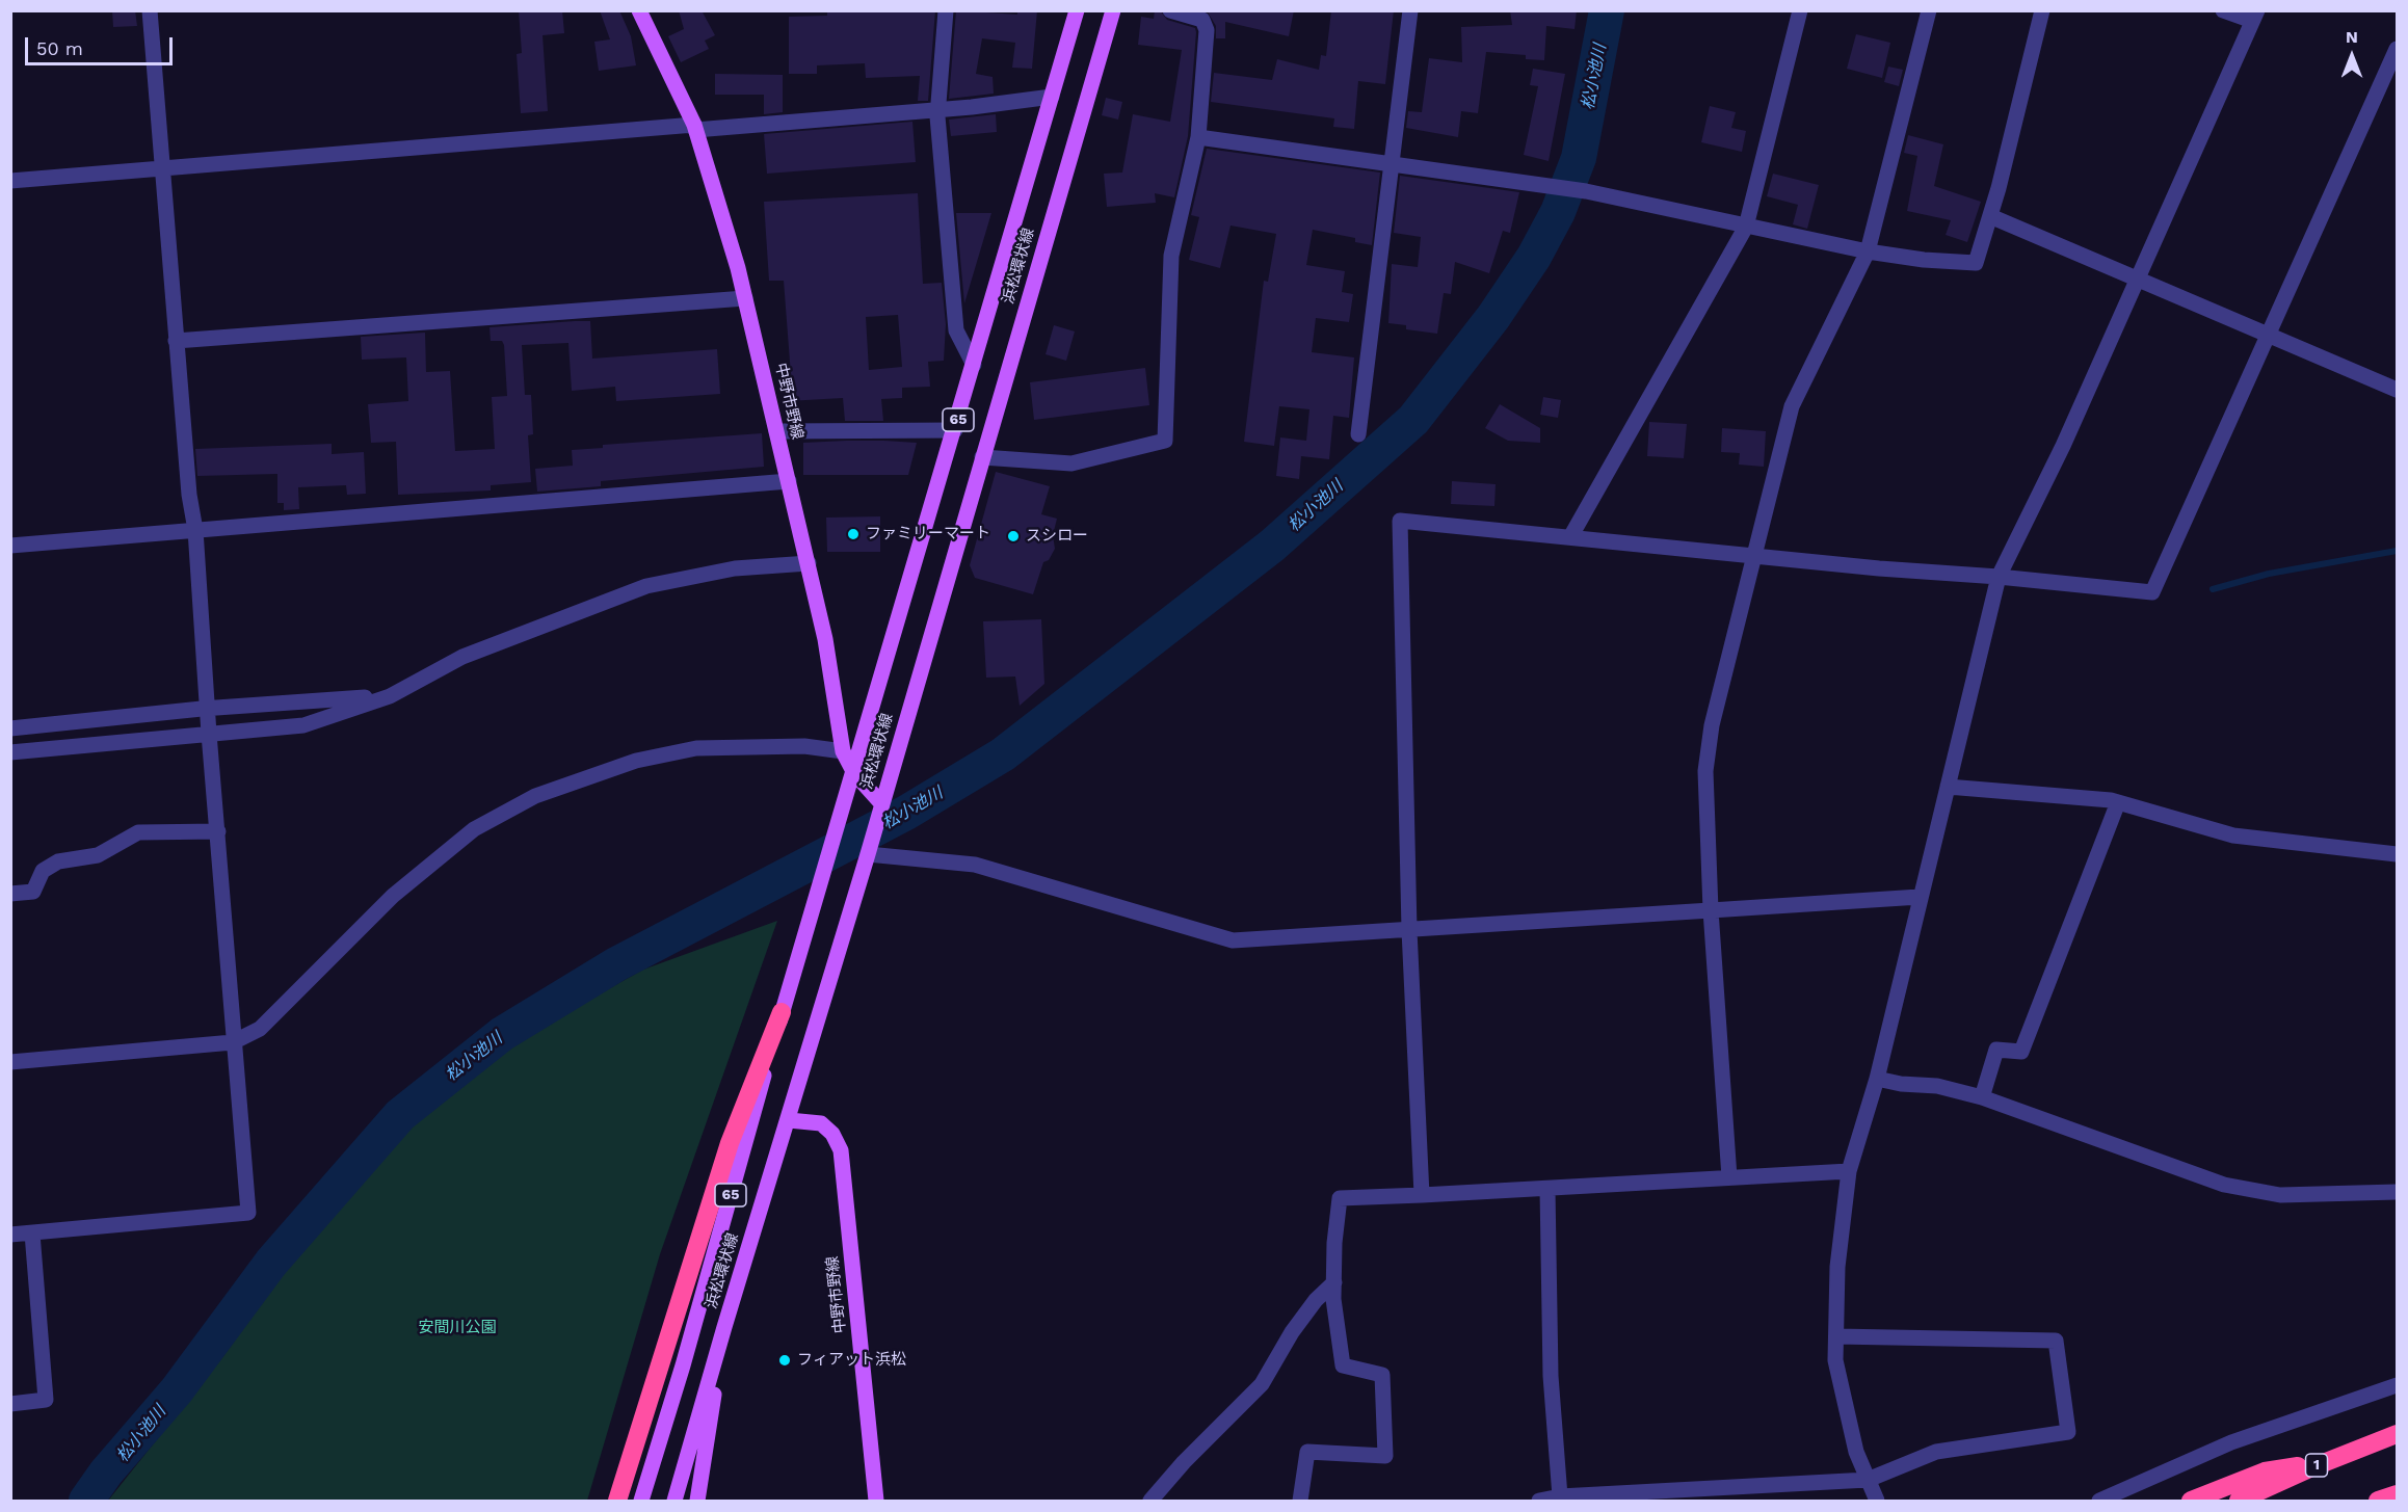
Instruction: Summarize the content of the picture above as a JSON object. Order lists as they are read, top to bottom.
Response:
{
  "streets": {
    "highway": ["1"],
    "main road": ["浜松環状線", "中野市野線", "65"]
  },
  "crossings": [
    ["浜松環状線", "中野市野線"],
    ["浜松環状線", "65"]
  ],
  "water": ["松小池川"],
  "parks": ["安間川公園"],
  "places": ["ファミリーマート", "スシロー", "フィアット浜松"],
  "scale_bar": "50 m",
  "north": "top"
}
